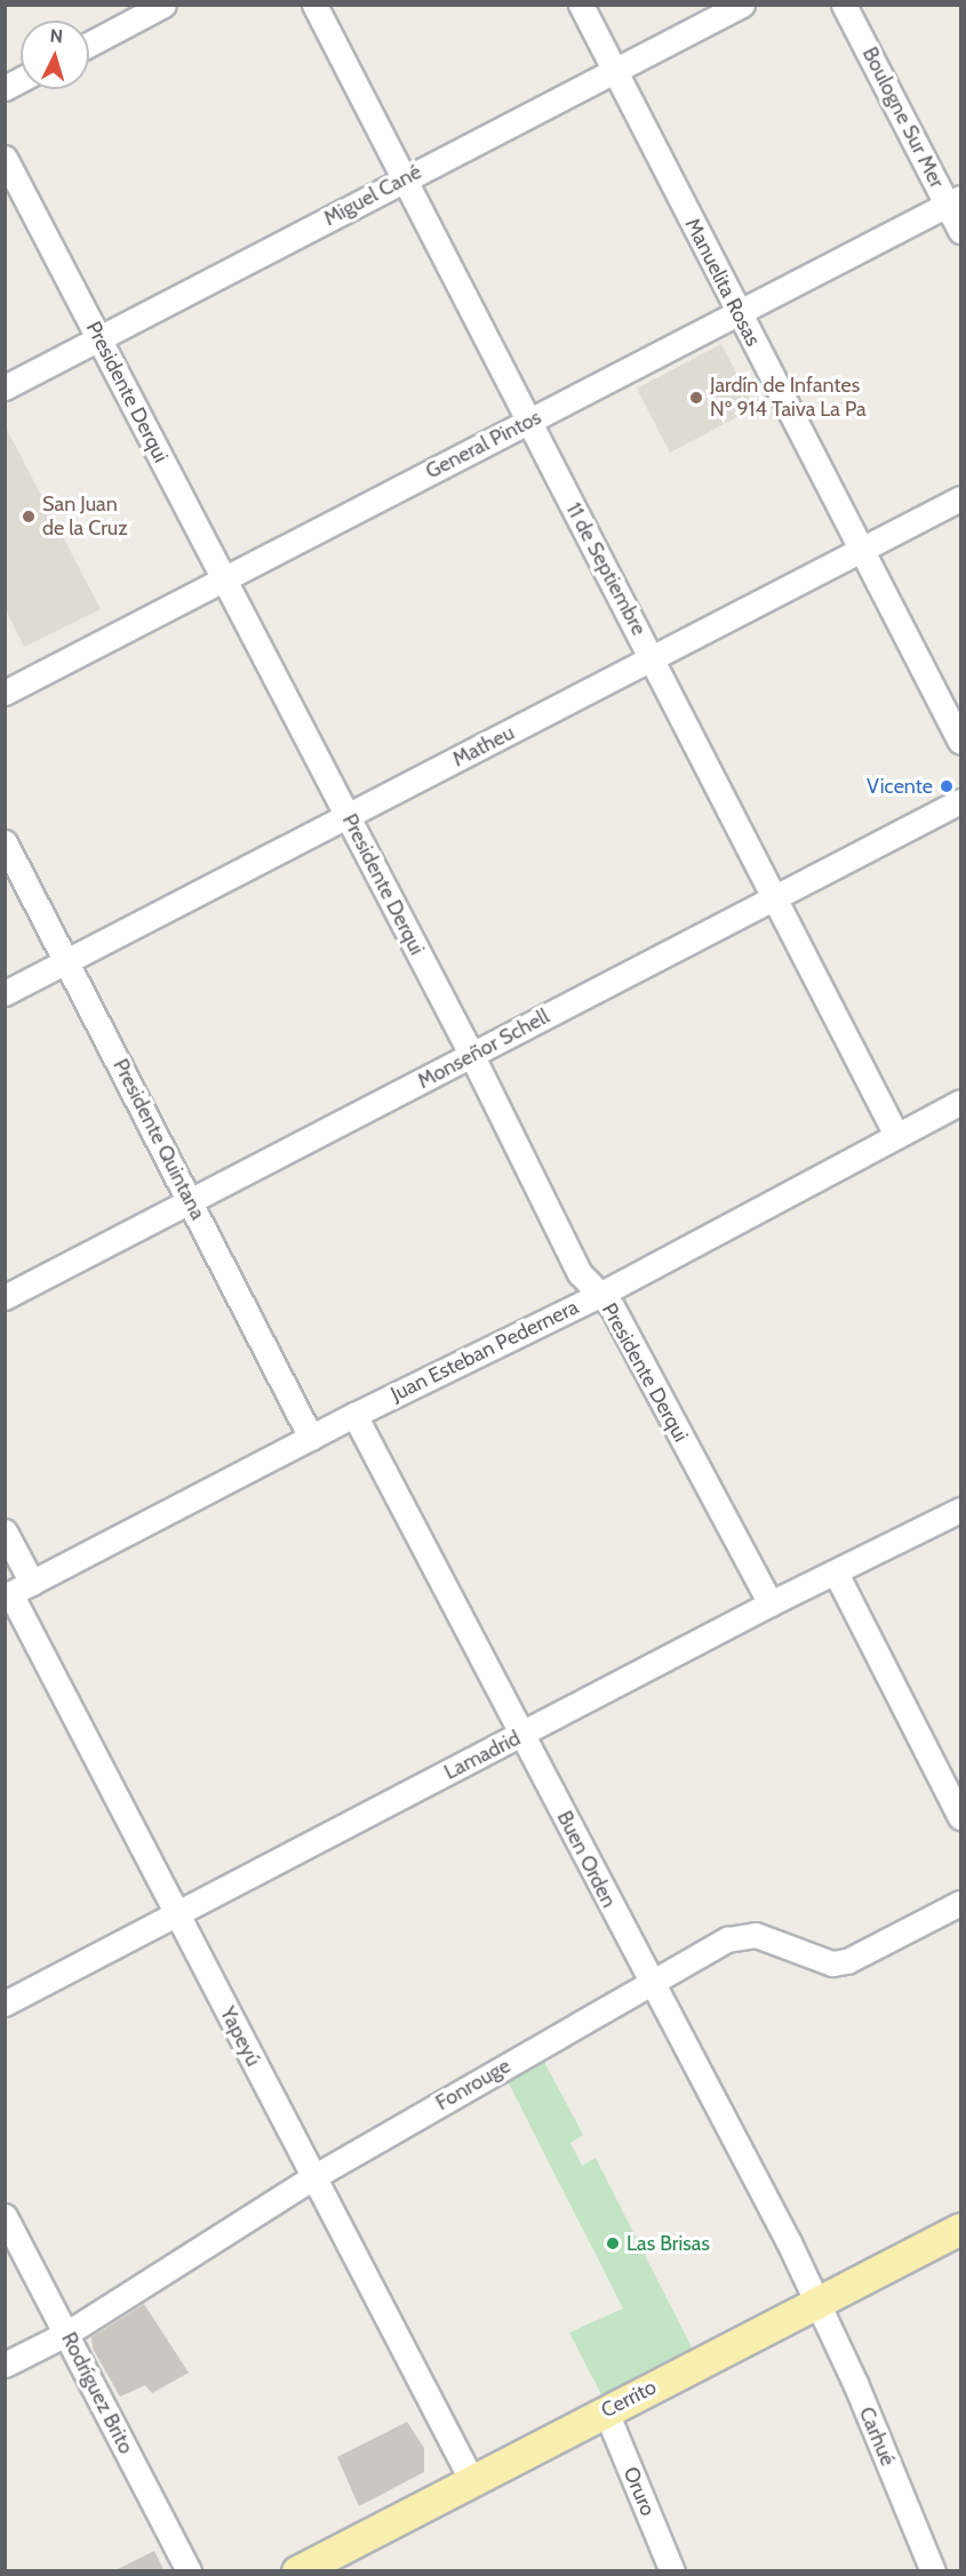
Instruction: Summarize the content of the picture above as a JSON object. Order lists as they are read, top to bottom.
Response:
{
  "streets": {
    "main road": ["Cerrito"],
    "street": [
      "Boulogne Sur Mer",
      "Miguel Cané",
      "Manuelita Rosas",
      "Presidente Derqui",
      "General Pintos",
      "11 de Septiembre",
      "Matheu",
      "Monseñor Schell",
      "Presidente Quintana",
      "Juan Esteban Pedernera",
      "Lamadrid",
      "Buen Orden",
      "Yapeyú",
      "Fonrouge",
      "Rodríguez Brito",
      "Carhué",
      "Oruro"
    ]
  },
  "crossings": [
    ["Boulogne Sur Mer", "General Pintos"],
    ["Miguel Cané", "Manuelita Rosas"],
    ["Miguel Cané", "Presidente Derqui"],
    ["Miguel Cané", "11 de Septiembre"],
    ["Manuelita Rosas", "General Pintos"],
    ["Manuelita Rosas", "Matheu"],
    ["Presidente Derqui", "General Pintos"],
    ["Presidente Derqui", "Matheu"],
    ["Presidente Derqui", "Monseñor Schell"],
    ["Presidente Derqui", "Juan Esteban Pedernera"],
    ["Presidente Derqui", "Lamadrid"],
    ["General Pintos", "11 de Septiembre"],
    ["11 de Septiembre", "Matheu"],
    ["11 de Septiembre", "Monseñor Schell"],
    ["11 de Septiembre", "Juan Esteban Pedernera"],
    ["Matheu", "Presidente Quintana"],
    ["Monseñor Schell", "Presidente Quintana"],
    ["Presidente Quintana", "Juan Esteban Pedernera"],
    ["Juan Esteban Pedernera", "Buen Orden"],
    ["Juan Esteban Pedernera", "Yapeyú"],
    ["Lamadrid", "Buen Orden"],
    ["Lamadrid", "Yapeyú"],
    ["Buen Orden", "Fonrouge"],
    ["Buen Orden", "Cerrito"],
    ["Buen Orden", "Carhué"],
    ["Yapeyú", "Fonrouge"],
    ["Yapeyú", "Cerrito"],
    ["Fonrouge", "Rodríguez Brito"],
    ["Cerrito", "Carhué"],
    ["Cerrito", "Oruro"]
  ],
  "places": [
    "Jardín de Infantes Nº 914 Taiva La Pa",
    "San Juan de la Cruz",
    "Vicente",
    "Las Brisas"
  ],
  "north": "top"
}
